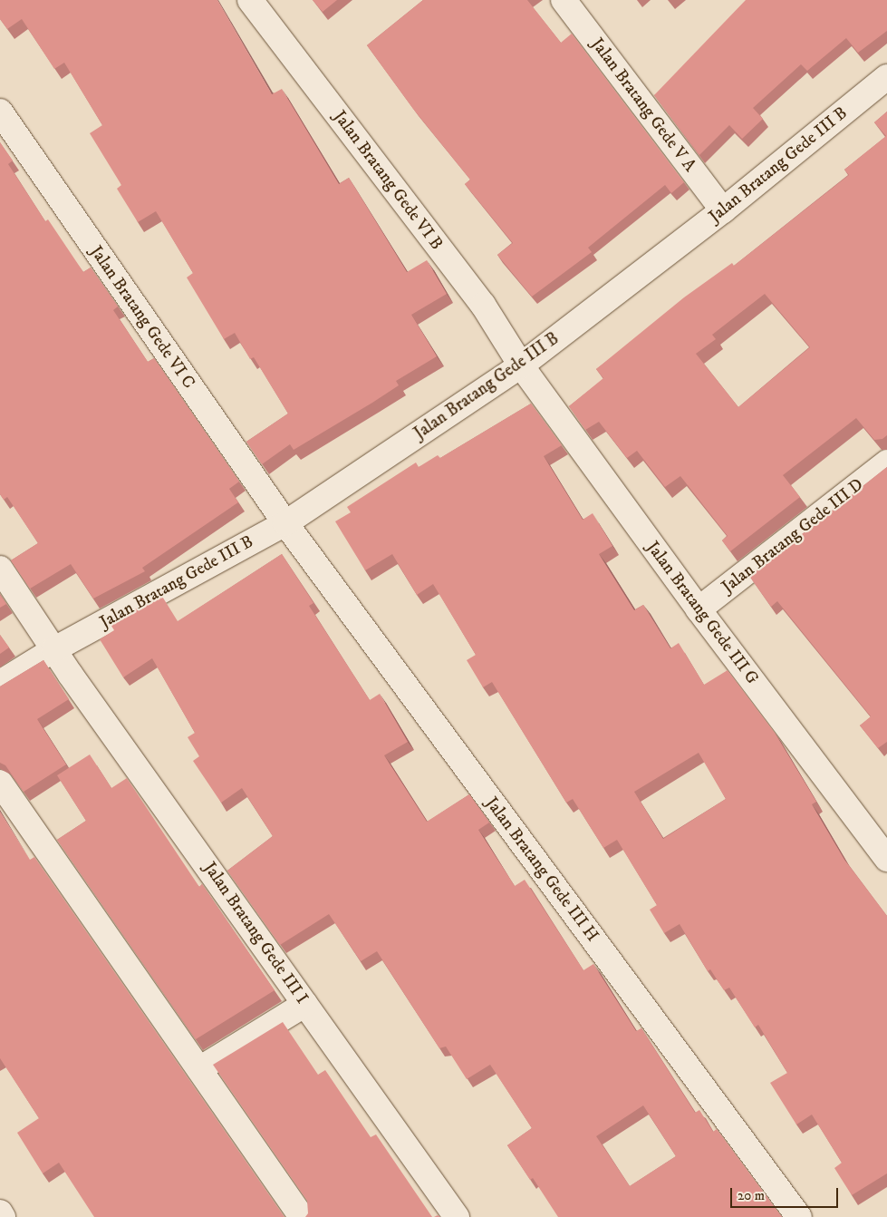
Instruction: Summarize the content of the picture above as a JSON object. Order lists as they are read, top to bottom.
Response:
{
  "streets": {
    "street": [
      "Jalan Bratang Gede V A",
      "Jalan Bratang Gede III B",
      "Jalan Bratang Gede VI B",
      "Jalan Bratang Gede VI C",
      "Jalan Bratang Gede III D",
      "Jalan Bratang Gede III G",
      "Jalan Bratang Gede III H",
      "Jalan Bratang Gede III I"
    ]
  },
  "crossings": [
    ["Jalan Bratang Gede V A", "Jalan Bratang Gede III B"],
    ["Jalan Bratang Gede III B", "Jalan Bratang Gede VI B"],
    ["Jalan Bratang Gede III B", "Jalan Bratang Gede VI C"],
    ["Jalan Bratang Gede III B", "Jalan Bratang Gede III G"],
    ["Jalan Bratang Gede III B", "Jalan Bratang Gede III H"],
    ["Jalan Bratang Gede III B", "Jalan Bratang Gede III I"],
    ["Jalan Bratang Gede VI B", "Jalan Bratang Gede III G"],
    ["Jalan Bratang Gede VI C", "Jalan Bratang Gede III H"],
    ["Jalan Bratang Gede III D", "Jalan Bratang Gede III G"]
  ],
  "scale_bar": "20 m"
}
